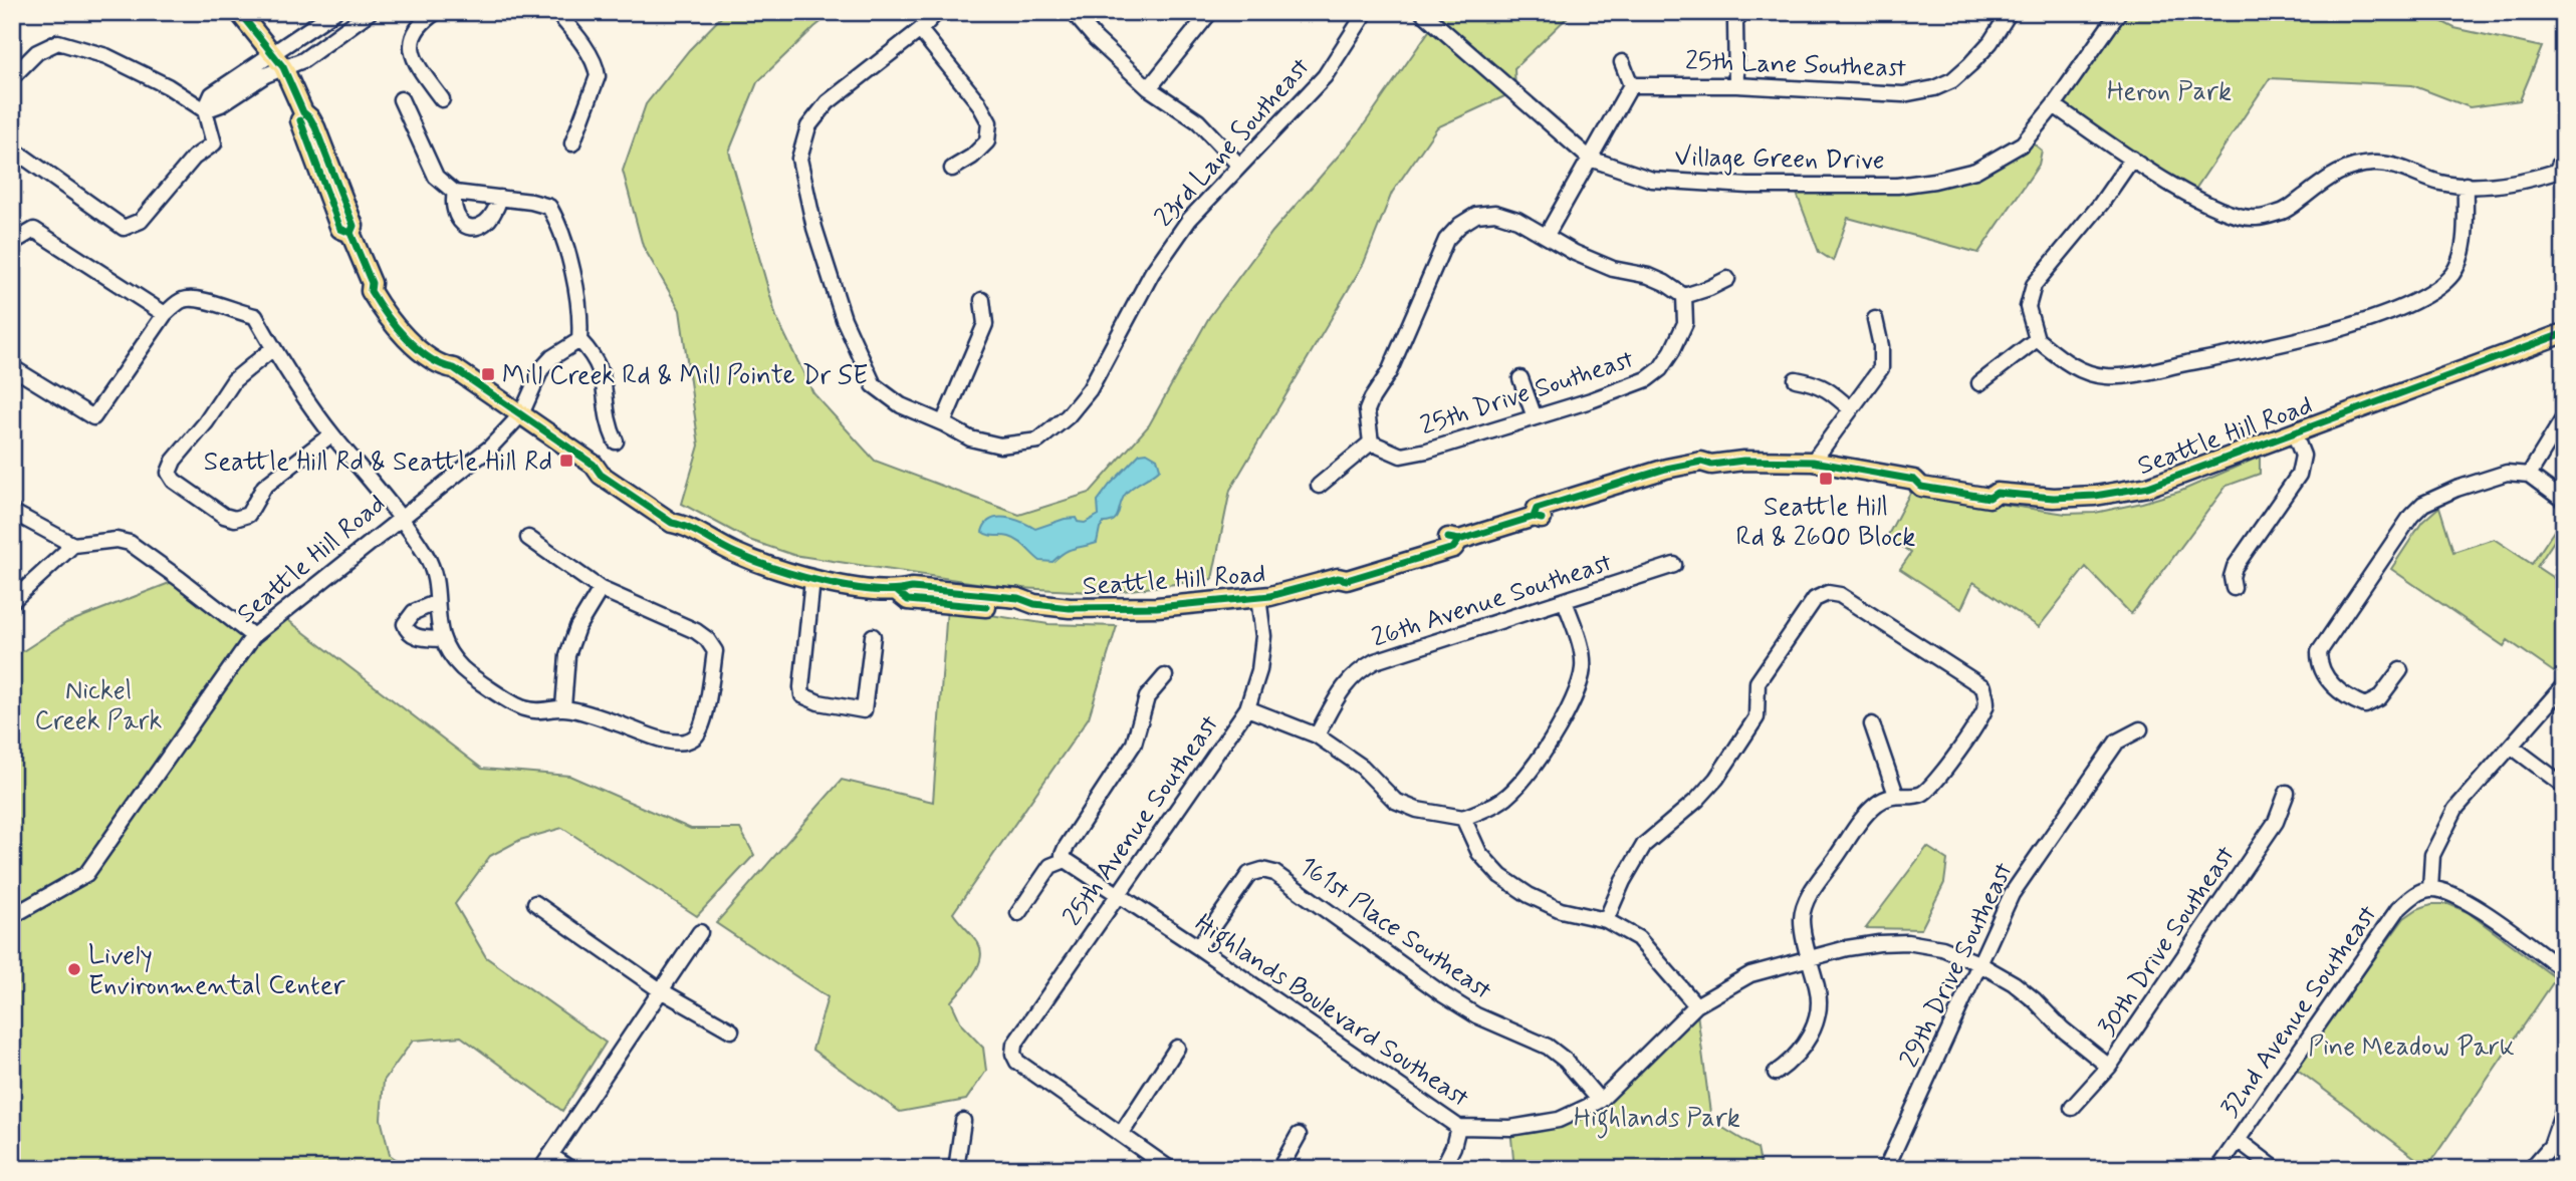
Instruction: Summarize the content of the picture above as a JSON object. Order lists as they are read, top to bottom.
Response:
{
  "streets": {
    "main road": ["Seattle Hill Road"],
    "street": [
      "25th Lane Southeast",
      "23rd Lane Southeast",
      "Village Green Drive",
      "25th Drive Southeast",
      "26th Avenue Southeast",
      "25th Avenue Southeast",
      "161st Place Southeast",
      "30th Drive Southeast",
      "29th Drive Southeast",
      "Highlands Boulevard Southeast",
      "32nd Avenue Southeast"
    ]
  },
  "crossings": [
    ["Seattle Hill Road", "25th Avenue Southeast"],
    ["25th Avenue Southeast", "Highlands Boulevard Southeast"],
    ["161st Place Southeast", "Highlands Boulevard Southeast"],
    ["30th Drive Southeast", "Highlands Boulevard Southeast"],
    ["29th Drive Southeast", "Highlands Boulevard Southeast"]
  ],
  "parks": [
    "Heron Park",
    "Nickel Creek Park",
    "Pine Meadow Park",
    "Highlands Park"
  ],
  "places": {
    "transit": ["Mill Creek Rd & Mill Pointe Dr SE", "Seattle Hill Rd & Seattle Hill Rd", "Seattle Hill Rd & 2600 Block"],
    "other": ["Lively Environmental Center"]
  }
}
